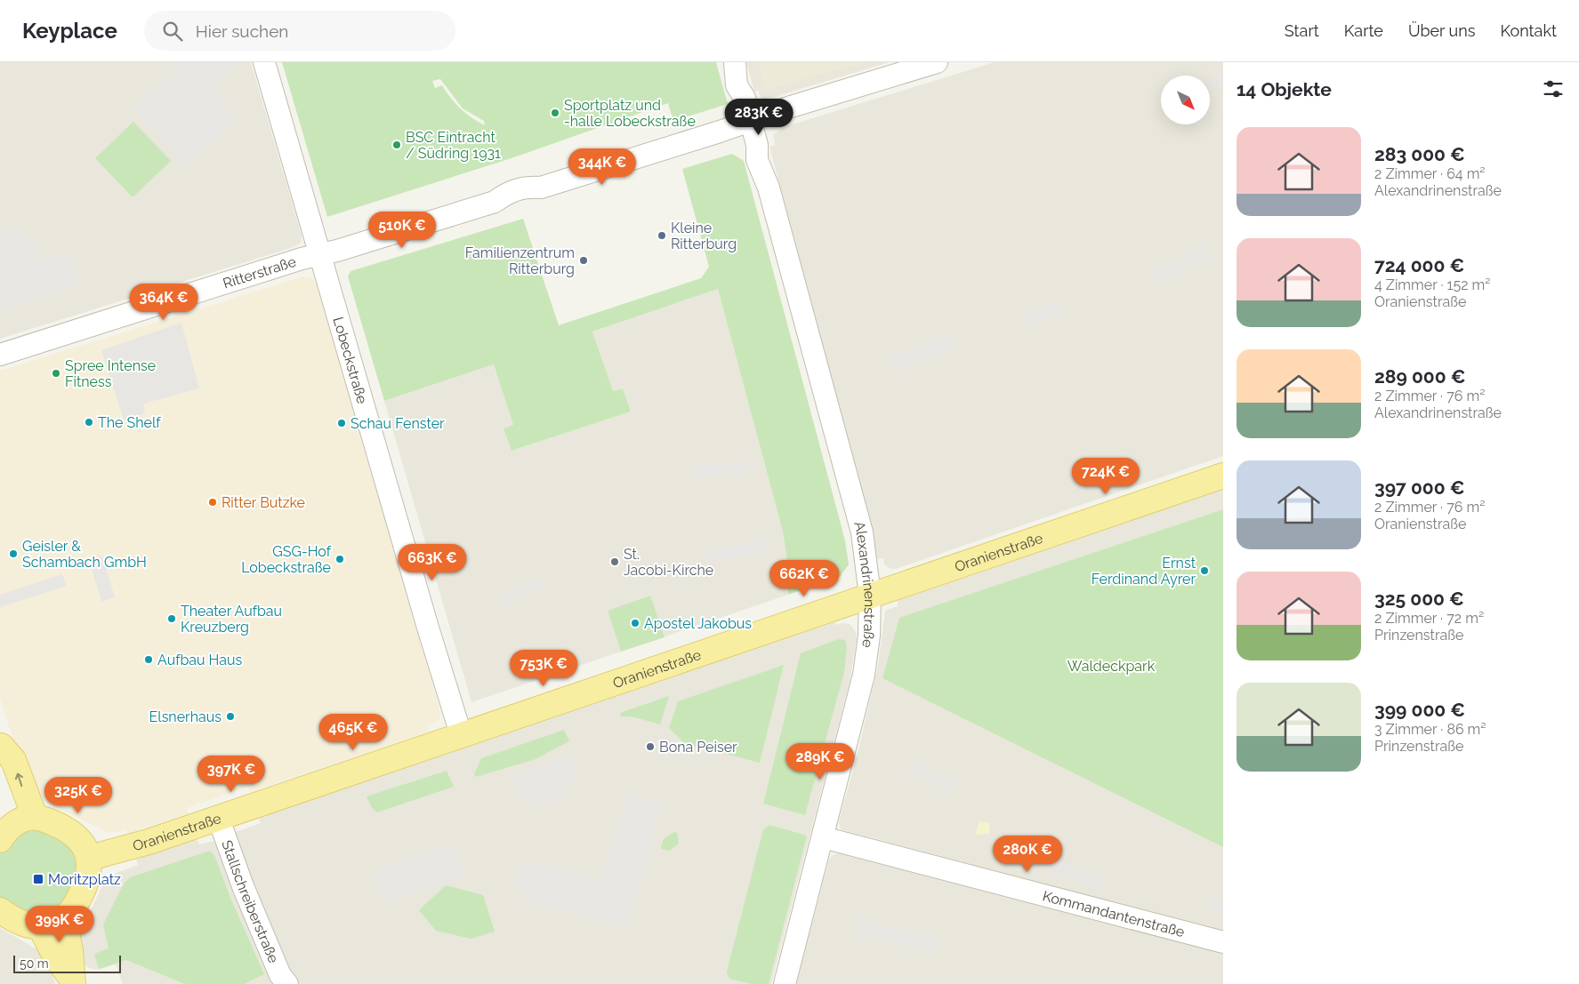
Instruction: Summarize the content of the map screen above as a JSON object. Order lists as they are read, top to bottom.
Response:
{
  "streets": {
    "main road": ["Oranienstraße"],
    "street": [
      "Ritterstraße",
      "Lobeckstraße",
      "Alexandrinenstraße",
      "Stallschreiberstraße",
      "Kommandantenstraße"
    ]
  },
  "crossings": [
    ["Ritterstraße", "Lobeckstraße"],
    ["Ritterstraße", "Alexandrinenstraße"],
    ["Lobeckstraße", "Oranienstraße"],
    ["Oranienstraße", "Alexandrinenstraße"],
    ["Oranienstraße", "Stallschreiberstraße"],
    ["Alexandrinenstraße", "Kommandantenstraße"]
  ],
  "parks": ["Waldeckpark"],
  "places": {
    "other": [
      "Sportplatz und -halle Lobeckstraße",
      "BSC Eintracht / Südring 1931",
      "Kleine Ritterburg",
      "Familienzentrum Ritterburg",
      "Spree Intense Fitness",
      "The Shelf",
      "Schau Fenster",
      "Ritter Butzke",
      "Geisler & Schambach GmbH",
      "GSG-Hof Lobeckstraße",
      "St. Jacobi-Kirche",
      "Ernst Ferdinand Ayrer",
      "Theater Aufbau Kreuzberg",
      "Apostel Jakobus",
      "Aufbau Haus",
      "Elsnerhaus",
      "Bona Peiser"
    ],
    "transit": ["Moritzplatz"]
  },
  "scale_bar": "50 m",
  "north": "bottom right",
  "page": {
    "header": "Keyplace",
    "search": "Hier suchen",
    "nav": [
      "Start",
      "Karte",
      "Über uns",
      "Kontakt"
    ],
    "heading": "14 Objekte",
    "price": [
      "283K €",
      "344K €",
      "510K €",
      "364K €",
      "724K €",
      "663K €",
      "662K €",
      "753K €",
      "465K €",
      "289K €",
      "397K €",
      "325K €",
      "280K €",
      "399K €"
    ],
    "list": [
      {
        "name": "283 000 €",
        "note": "2 Zimmer · 64 m² · Alexandrinenstraße"
      },
      {
        "name": "724 000 €",
        "note": "4 Zimmer · 152 m² · Oranienstraße"
      },
      {
        "name": "289 000 €",
        "note": "2 Zimmer · 76 m² · Alexandrinenstraße"
      },
      {
        "name": "397 000 €",
        "note": "2 Zimmer · 76 m² · Oranienstraße"
      },
      {
        "name": "325 000 €",
        "note": "2 Zimmer · 72 m² · Prinzenstraße"
      },
      {
        "name": "399 000 €",
        "note": "3 Zimmer · 86 m² · Prinzenstraße"
      }
    ],
    "scale": "50 m"
  }
}
